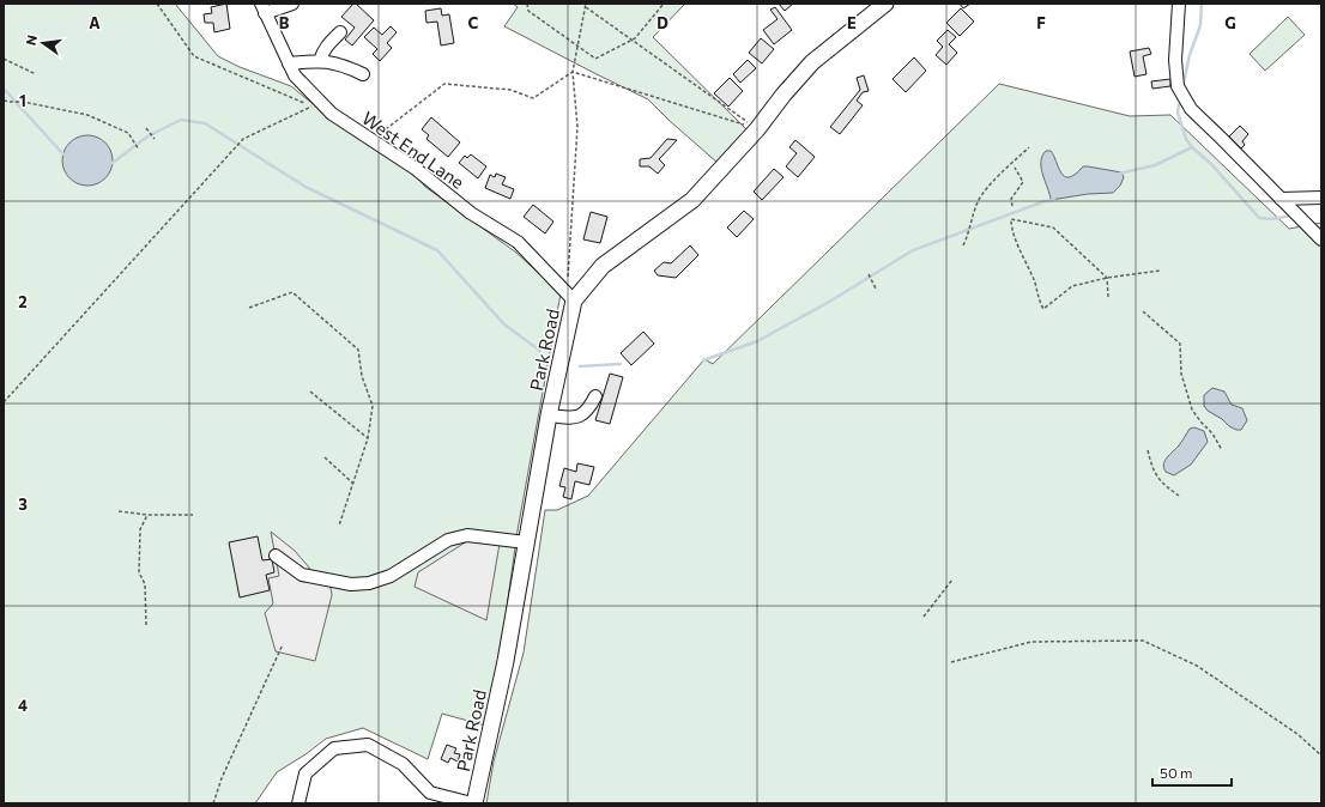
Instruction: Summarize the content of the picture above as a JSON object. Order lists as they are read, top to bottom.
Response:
{
  "streets": {
    "main road": ["Park Road"],
    "street": ["West End Lane"]
  },
  "crossings": [
    ["West End Lane", "Park Road"]
  ],
  "scale_bar": "50 m",
  "north": "left",
  "grid": {
    "columns": [
      "A",
      "B",
      "C",
      "D",
      "E",
      "F",
      "G"
    ],
    "rows": [
      "1",
      "2",
      "3",
      "4"
    ]
  }
}
